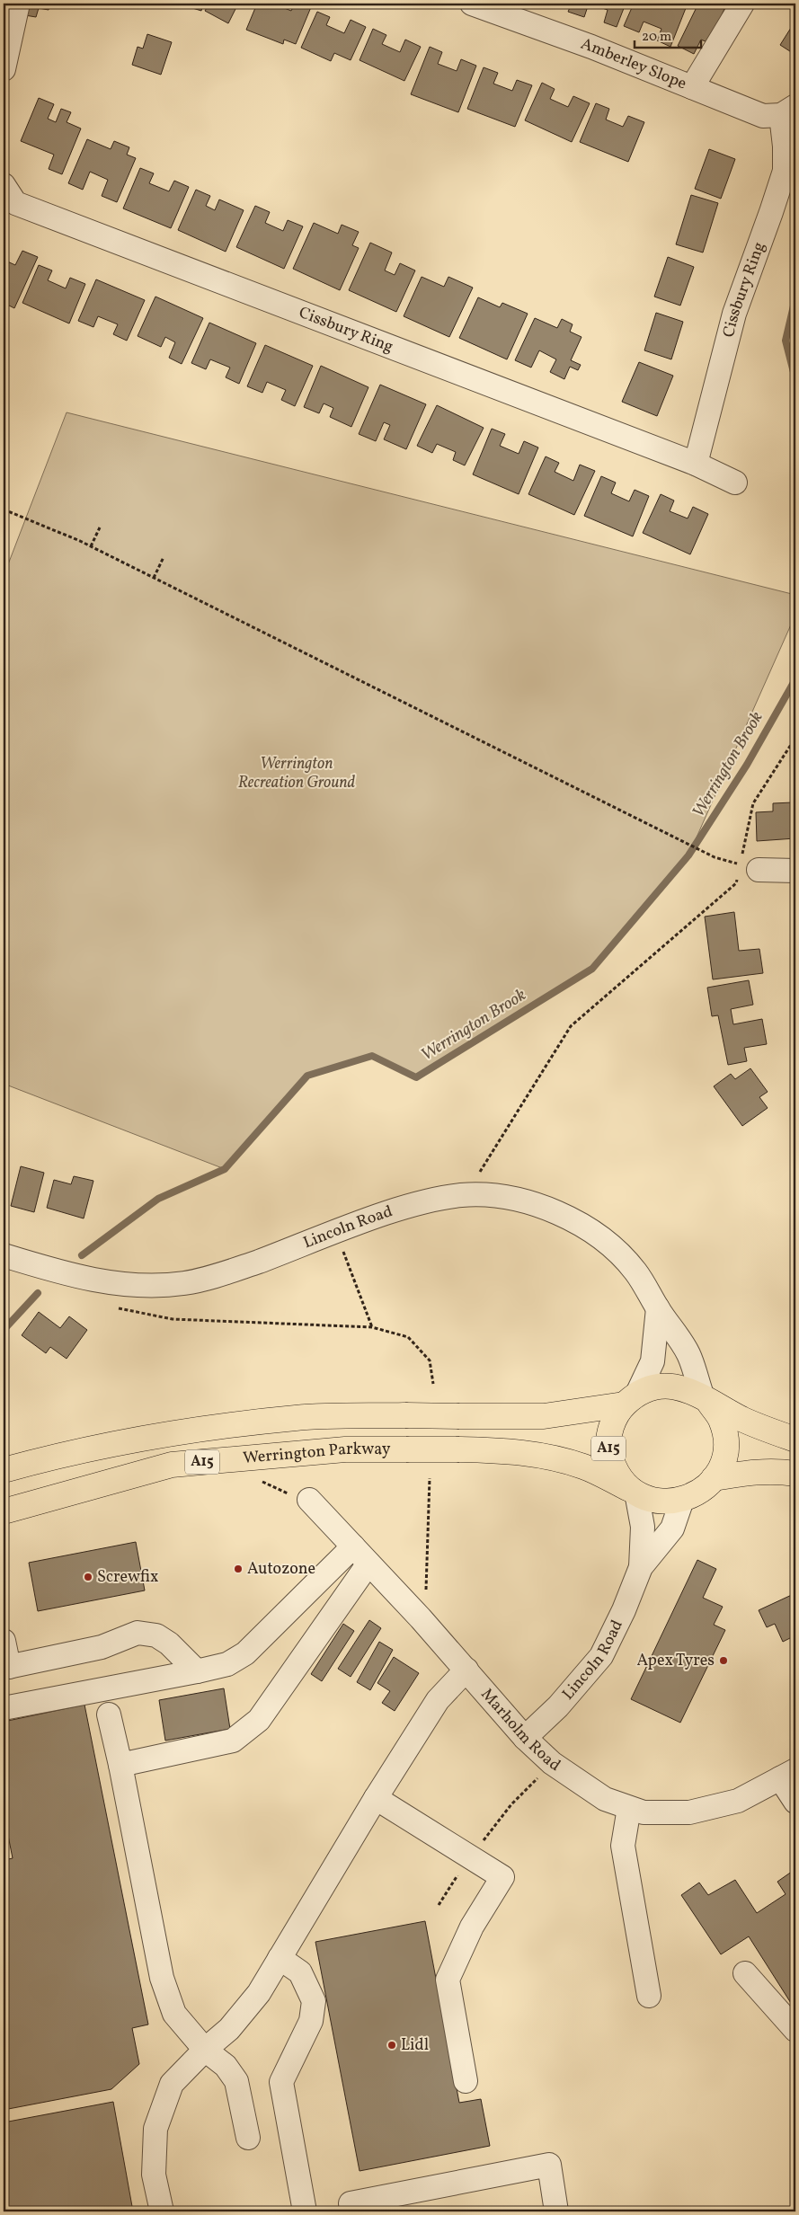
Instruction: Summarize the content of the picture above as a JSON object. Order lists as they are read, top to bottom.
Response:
{
  "streets": {
    "highway": ["A15", "Werrington Parkway"],
    "street": [
      "Amberley Slope",
      "Cissbury Ring",
      "Lincoln Road",
      "Marholm Road"
    ]
  },
  "crossings": [
    ["Amberley Slope", "Cissbury Ring"],
    ["Lincoln Road", "A15"],
    ["Lincoln Road", "Werrington Parkway"],
    ["Lincoln Road", "Marholm Road"],
    ["A15", "Werrington Parkway"]
  ],
  "water": ["Werrington Brook"],
  "parks": ["Werrington Recreation Ground"],
  "places": [
    "Autozone",
    "Screwfix",
    "Apex Tyres",
    "Lidl"
  ],
  "scale_bar": "20 m"
}
